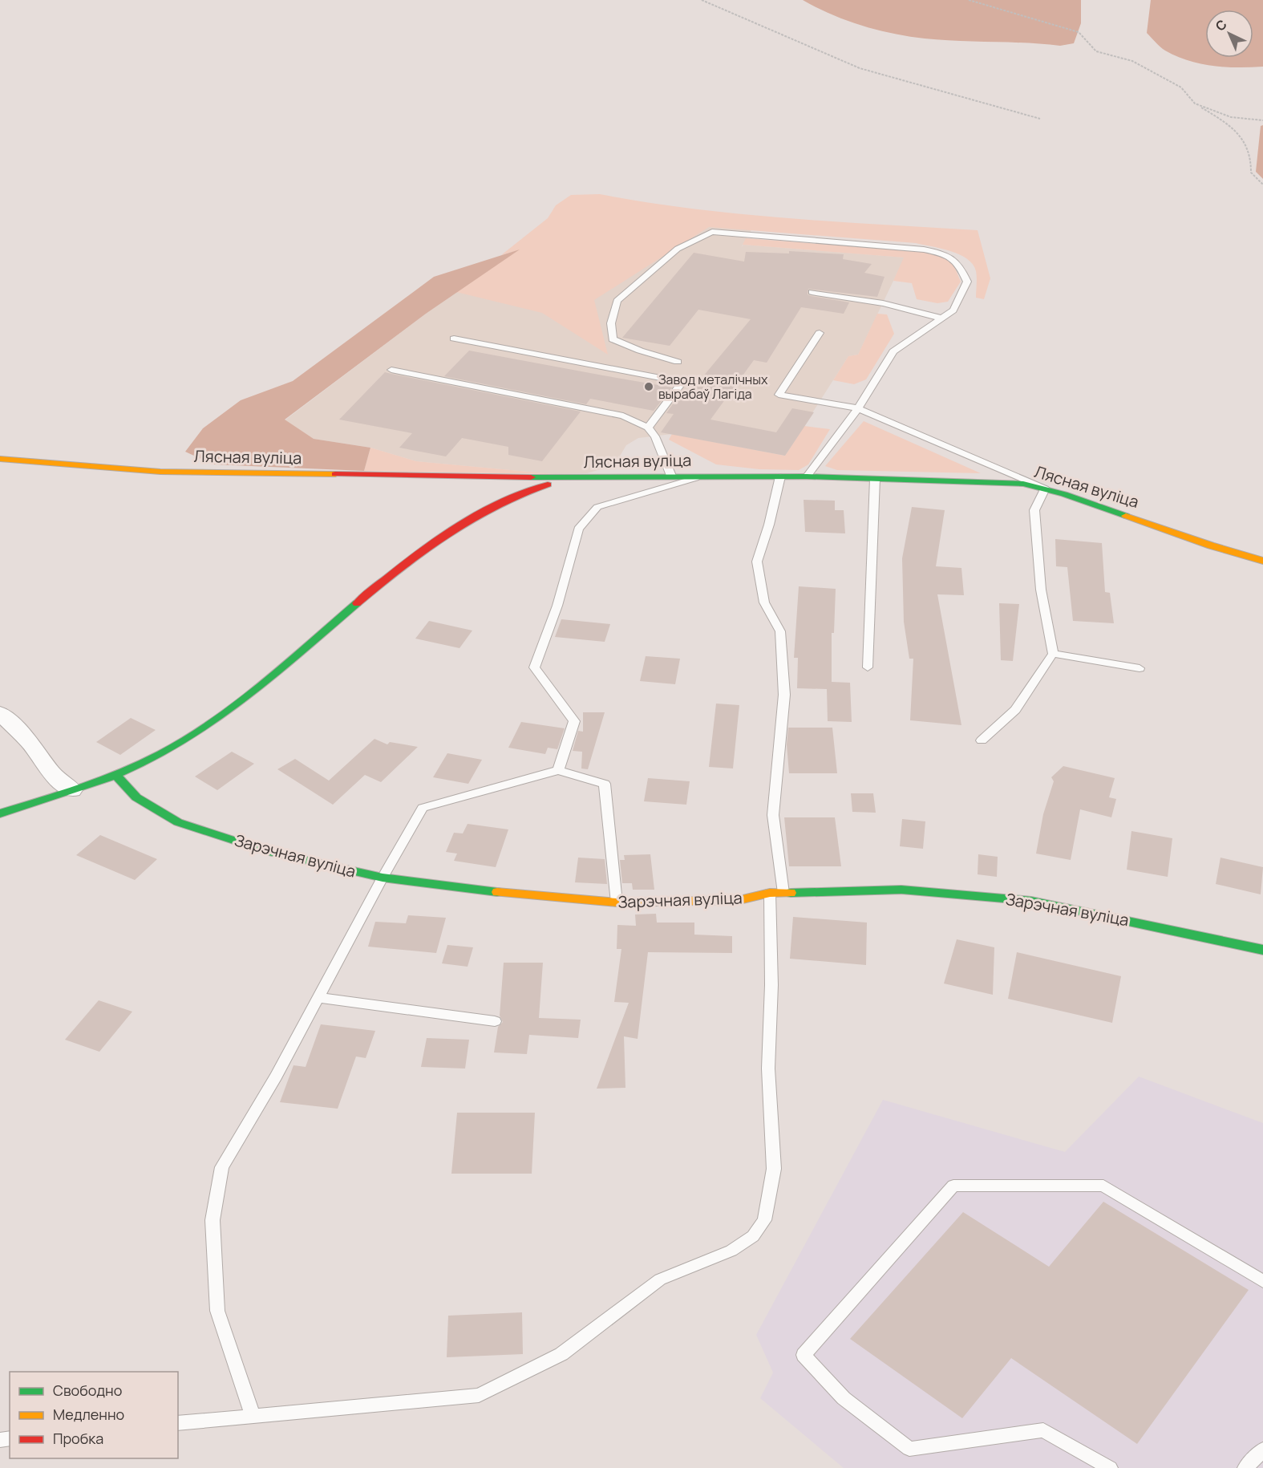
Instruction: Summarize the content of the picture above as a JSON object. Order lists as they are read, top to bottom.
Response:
{
  "streets": {
    "street": ["Лясная вуліца", "Зарэчная вуліца"]
  },
  "places": ["Завод металічных вырабаў Лагіда"],
  "legend": ["Свободно", "Медленно", "Пробка"],
  "north": "top left"
}
